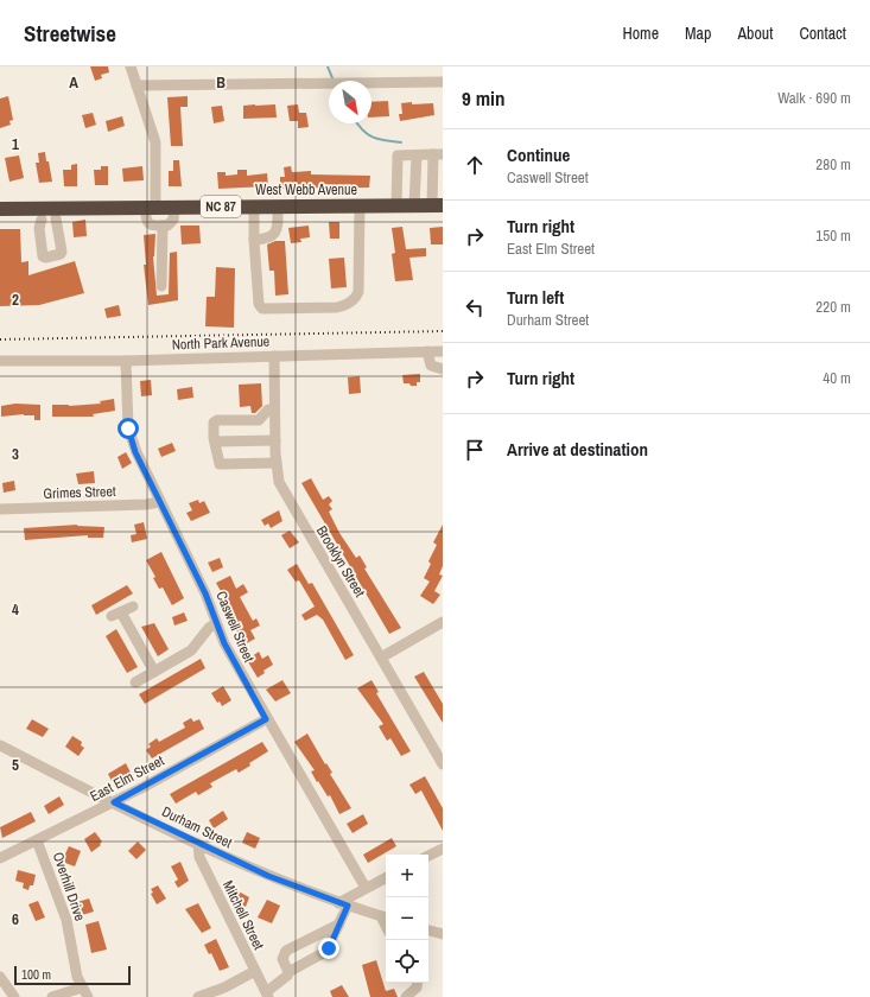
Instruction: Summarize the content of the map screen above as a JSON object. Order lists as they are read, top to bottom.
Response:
{
  "streets": {
    "highway": ["West Webb Avenue", "NC 87"],
    "street": [
      "North Park Avenue",
      "Grimes Street",
      "Brooklyn Street",
      "Caswell Street",
      "East Elm Street",
      "Durham Street",
      "Overhill Drive",
      "Mitchell Street"
    ]
  },
  "crossings": [
    ["North Park Avenue", "Brooklyn Street"],
    ["North Park Avenue", "Caswell Street"],
    ["Grimes Street", "Caswell Street"],
    ["Caswell Street", "East Elm Street"],
    ["East Elm Street", "Durham Street"],
    ["East Elm Street", "Overhill Drive"],
    ["Durham Street", "Mitchell Street"]
  ],
  "scale_bar": "100 m",
  "north": "bottom right",
  "page": {
    "header": "Streetwise",
    "nav": [
      "Home",
      "Map",
      "About",
      "Contact"
    ],
    "heading": ["9 min", "Walk · 690 m"],
    "list": [
      ["Continue", "Caswell Street", "280 m"],
      ["Turn right", "East Elm Street", "150 m"],
      ["Turn left", "Durham Street", "220 m"],
      ["Turn right", "40 m"],
      "Arrive at destination"
    ],
    "map_buttons": ["+", "−"],
    "scale": "100 m"
  },
  "grid": {
    "columns": ["A", "B"],
    "rows": [
      "1",
      "2",
      "3",
      "4",
      "5",
      "6"
    ]
  }
}
